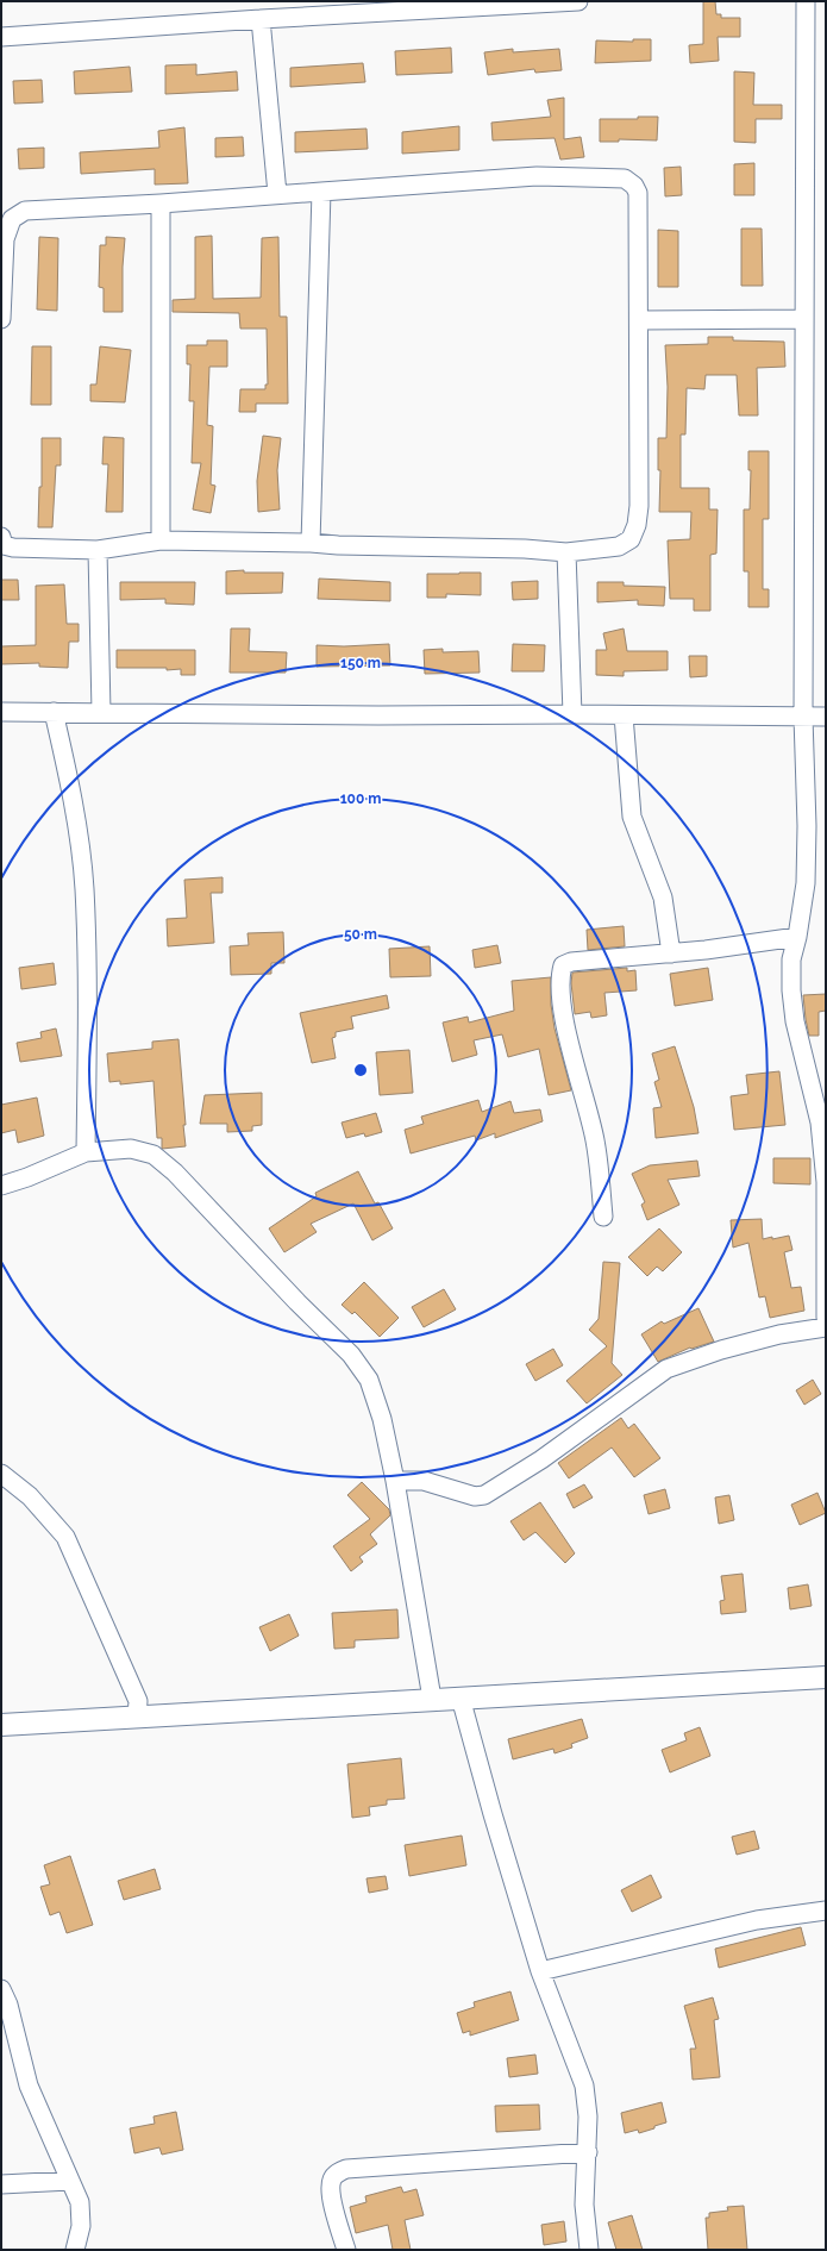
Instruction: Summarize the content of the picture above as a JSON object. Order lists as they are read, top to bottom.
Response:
{
  "rings": ["150 m", "100 m", "50 m"]
}
